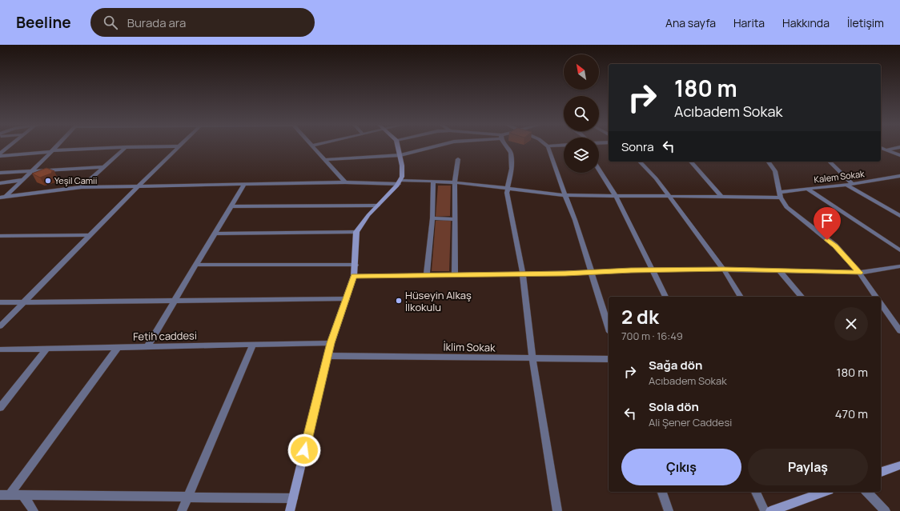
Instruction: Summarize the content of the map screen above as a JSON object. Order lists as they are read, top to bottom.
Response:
{
  "streets": {
    "street": ["Kalem Sokak", "Fetih caddesi", "İklim Sokak"]
  },
  "places": ["Yeşil Camii", "Hüseyin Alkaş İlkokulu"],
  "north": "top left",
  "page": {
    "header": "Beeline",
    "search": "Burada ara",
    "nav": [
      "Ana sayfa",
      "Harita",
      "Hakkında",
      "İletişim"
    ],
    "turn": ["180 m", "Acıbadem Sokak"],
    "then": "Sonra",
    "heading": ["2 dk", "700 m · 16:49"],
    "list": [
      {
        "name": "Sağa dön",
        "note": "Acıbadem Sokak",
        "value": "180 m"
      },
      {
        "name": "Sola dön",
        "note": "Ali Şener Caddesi",
        "value": "470 m"
      }
    ],
    "buttons": ["Çıkış", "Paylaş"]
  }
}
